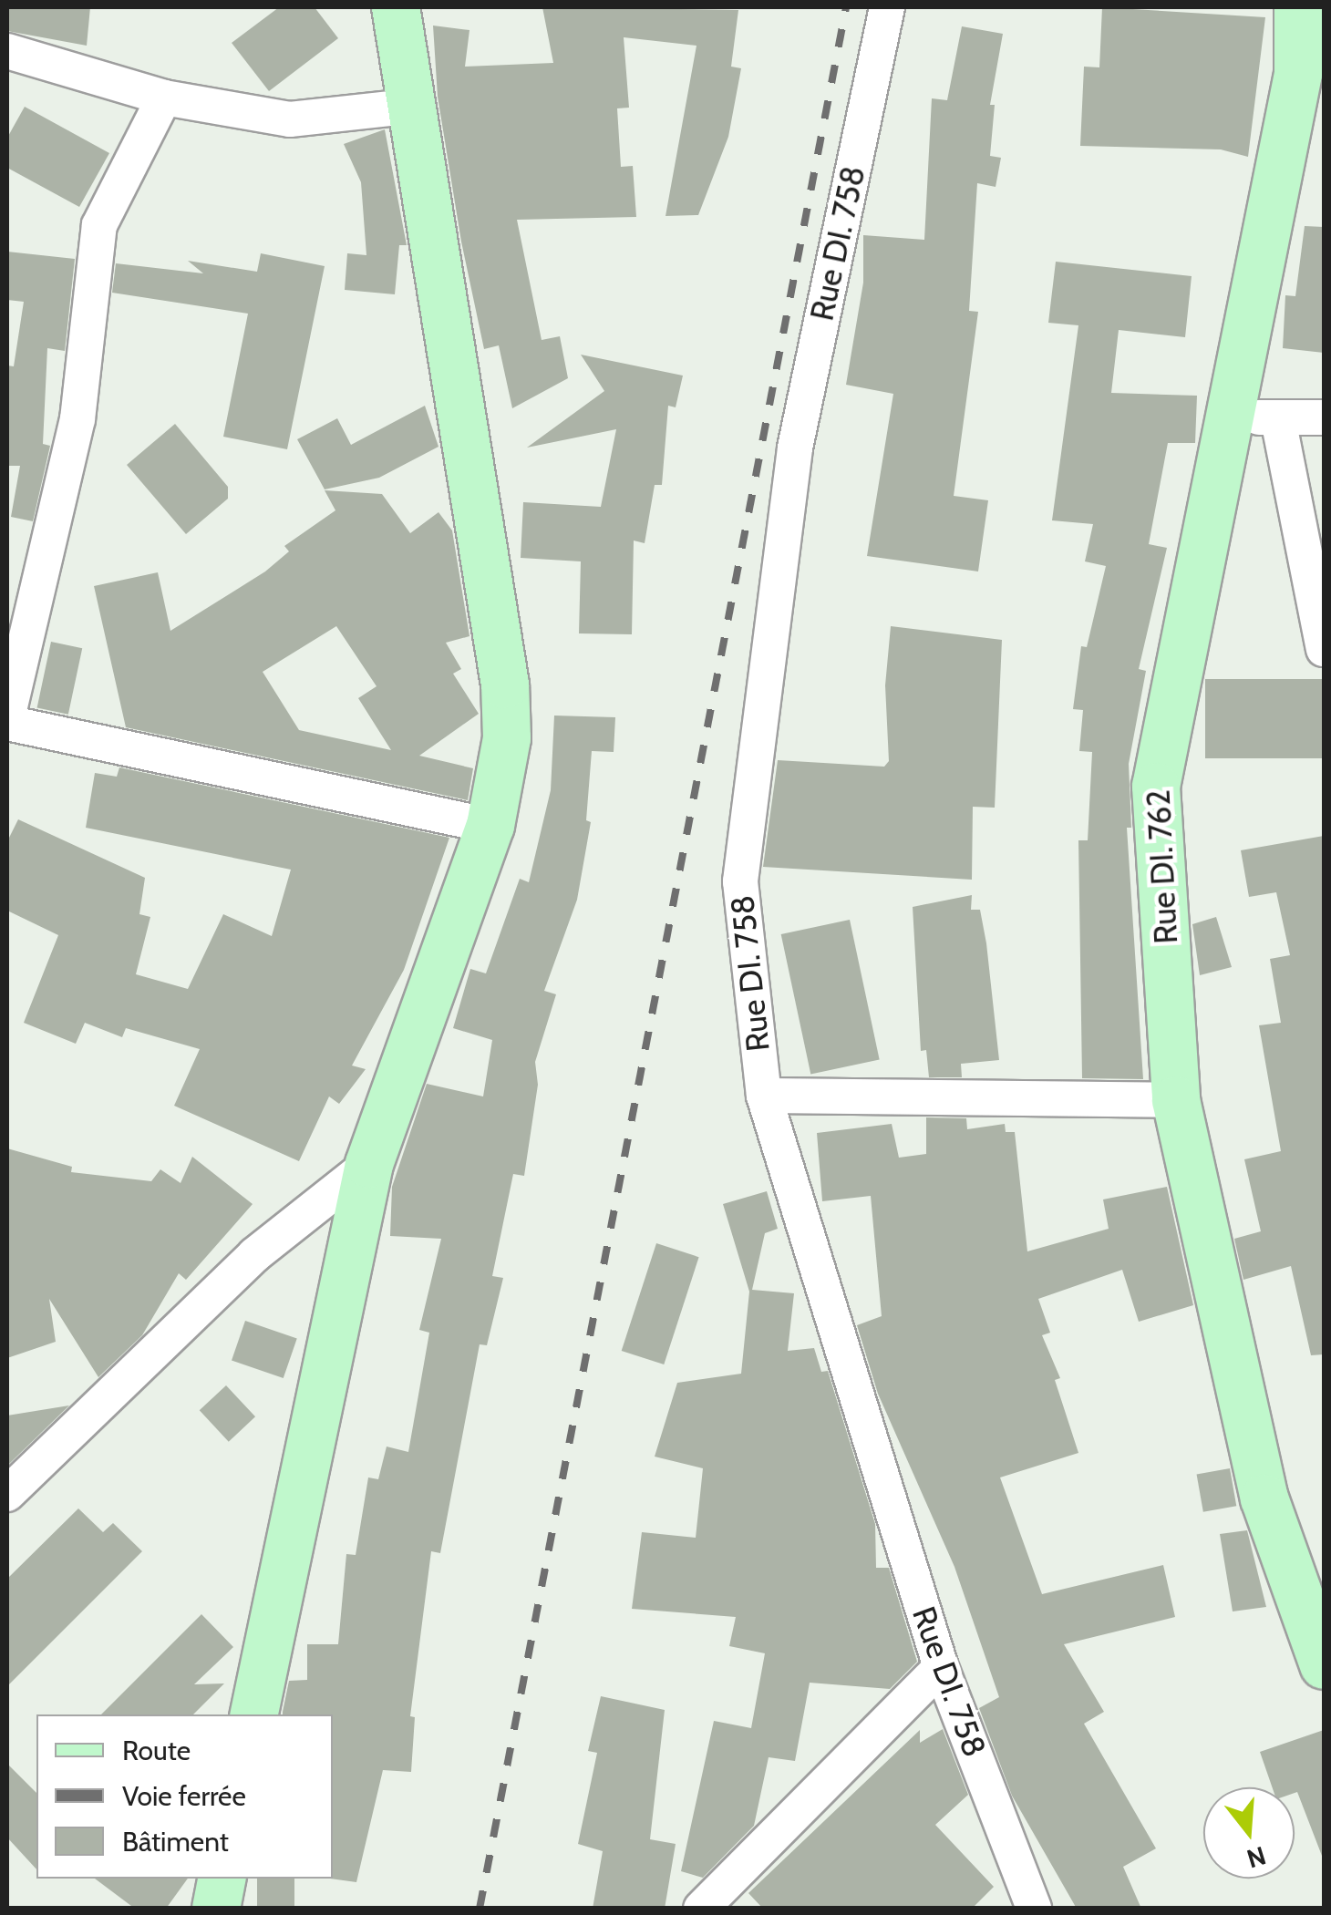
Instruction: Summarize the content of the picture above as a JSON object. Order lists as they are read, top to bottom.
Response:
{
  "streets": {
    "street": ["Rue DI. 758", "Rue DI. 762"]
  },
  "legend": ["Route", "Voie ferrée", "Bâtiment"],
  "north": "bottom"
}
